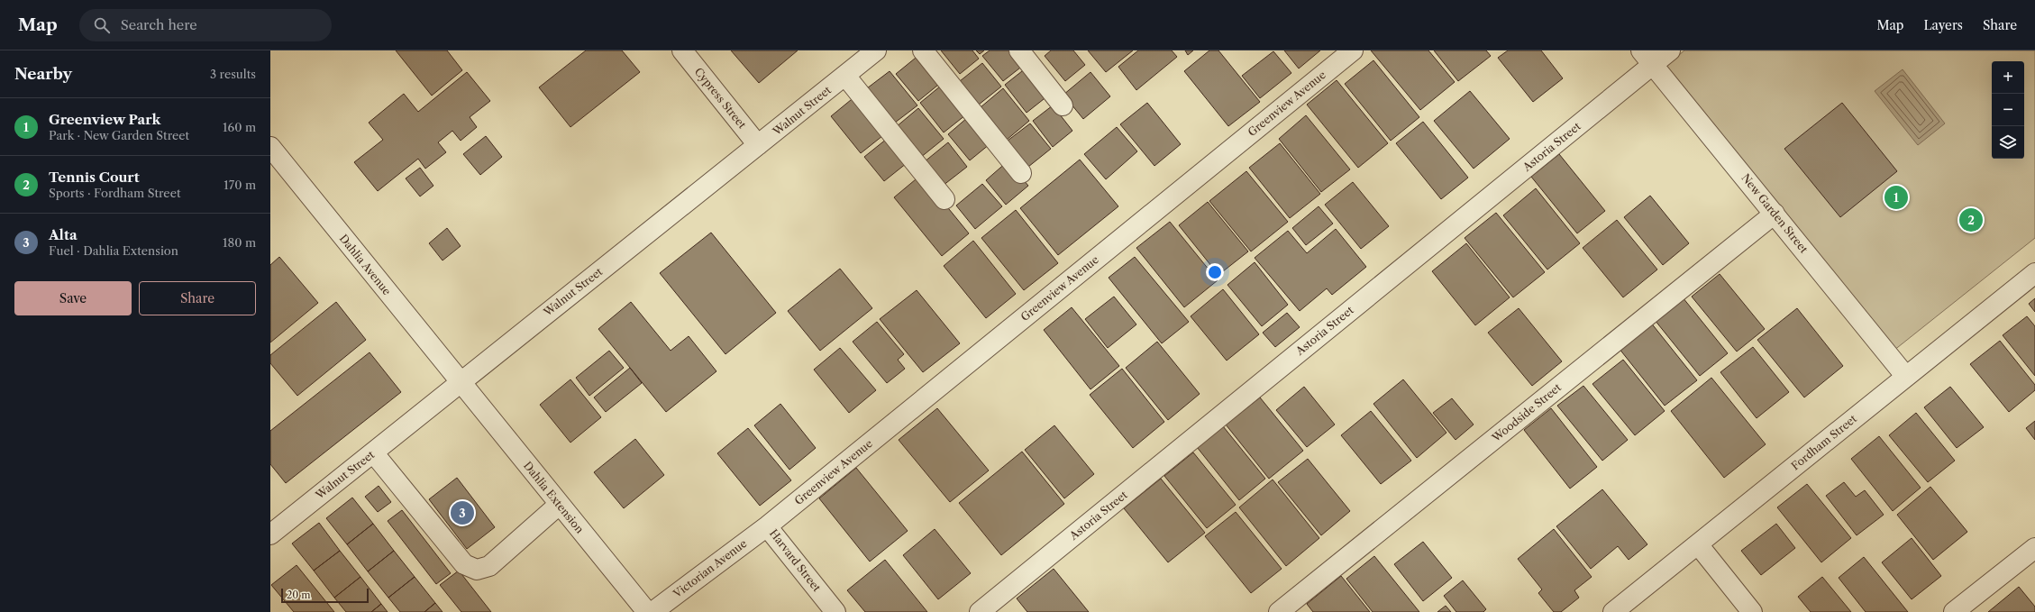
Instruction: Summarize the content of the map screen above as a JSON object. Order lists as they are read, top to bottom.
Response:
{
  "streets": {
    "street": [
      "Cypress Street",
      "Greenview Avenue",
      "Walnut Street",
      "Astoria Street",
      "New Garden Street",
      "Dahlia Avenue",
      "Woodside Street",
      "Fordham Street",
      "Dahlia Extension",
      "Harvard Street",
      "Victorian Avenue"
    ]
  },
  "crossings": [
    ["Cypress Street", "Walnut Street"],
    ["Greenview Avenue", "Harvard Street"],
    ["Greenview Avenue", "Victorian Avenue"],
    ["Walnut Street", "Dahlia Avenue"],
    ["Walnut Street", "Dahlia Extension"],
    ["Astoria Street", "New Garden Street"],
    ["New Garden Street", "Woodside Street"],
    ["New Garden Street", "Fordham Street"],
    ["Dahlia Avenue", "Dahlia Extension"],
    ["Harvard Street", "Victorian Avenue"]
  ],
  "scale_bar": "20 m",
  "page": {
    "header": "Map",
    "search": "Search here",
    "nav": ["Map", "Layers", "Share"],
    "heading": ["Nearby", "3 results"],
    "map_buttons": ["+", "−"],
    "list": [
      {
        "mark": "1",
        "name": "Greenview Park",
        "note": "Park · New Garden Street",
        "value": "160 m"
      },
      {
        "mark": "2",
        "name": "Tennis Court",
        "note": "Sports · Fordham Street",
        "value": "170 m"
      },
      {
        "mark": "3",
        "name": "Alta",
        "note": "Fuel · Dahlia Extension",
        "value": "180 m"
      }
    ],
    "pins": ["1", "2", "3"],
    "buttons": ["Save", "Share"],
    "scale": "20 m"
  }
}
